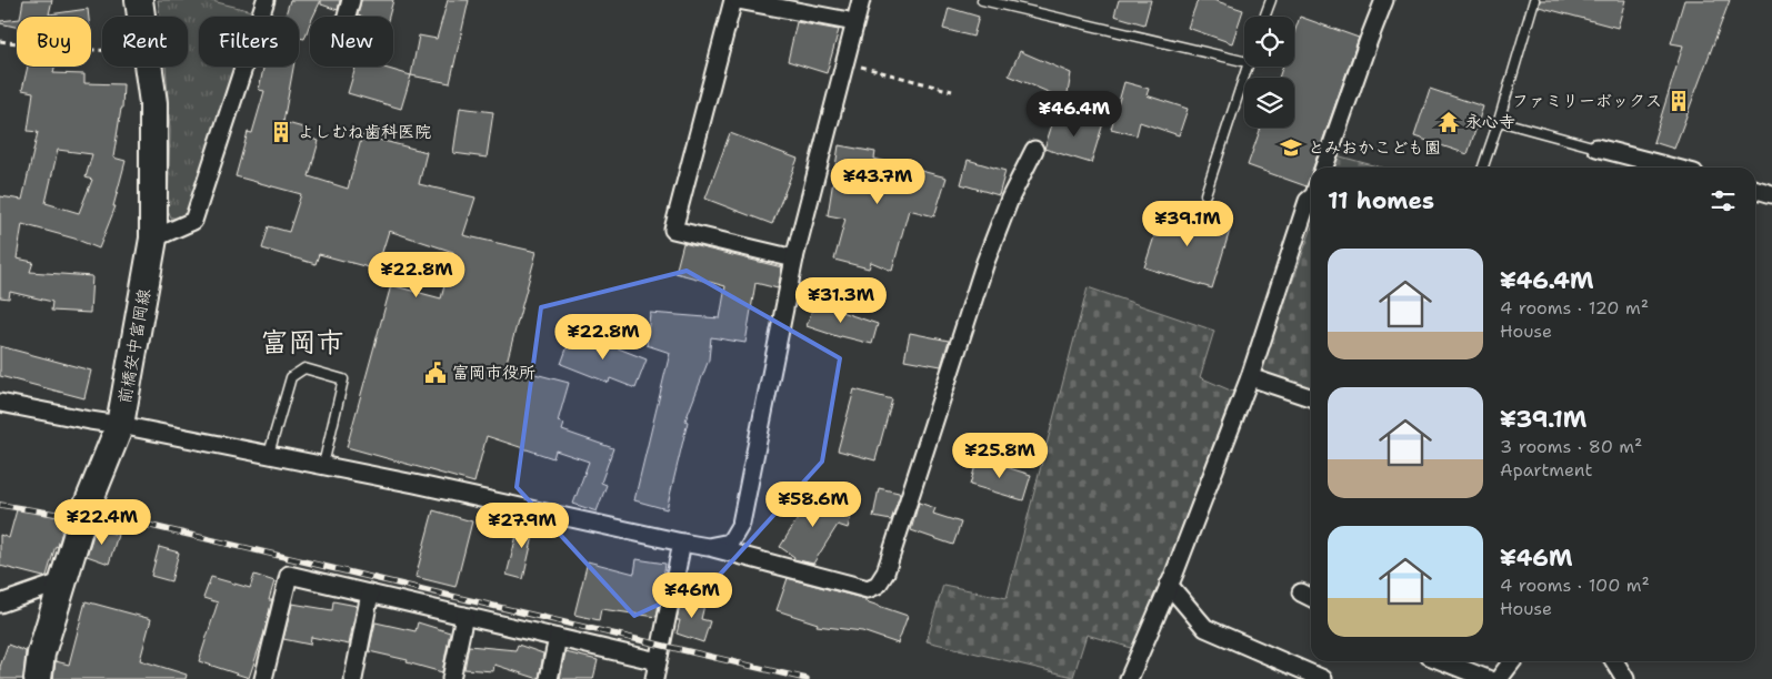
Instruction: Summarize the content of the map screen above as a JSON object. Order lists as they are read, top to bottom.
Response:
{
  "streets": {
    "main road": ["前橋安中富岡線"]
  },
  "districts": ["富岡市"],
  "places": {
    "building": ["ファミリーボックス", "よしむね歯科医院"],
    "temple": ["永心寺"],
    "school or university": ["とみおかこども園"],
    "public building": ["富岡市役所"]
  },
  "page": {
    "chip": [
      "Buy",
      "Rent",
      "Filters",
      "New"
    ],
    "price": [
      "¥46.4M",
      "¥43.7M",
      "¥39.1M",
      "¥22.8M",
      "¥31.3M",
      "¥22.8M",
      "¥25.8M",
      "¥58.6M",
      "¥22.4M",
      "¥27.9M",
      "¥46M"
    ],
    "heading": "11 homes",
    "list": [
      {
        "name": "¥46.4M",
        "note": "4 rooms · 120 m² · House"
      },
      {
        "name": "¥39.1M",
        "note": "3 rooms · 80 m² · Apartment"
      },
      {
        "name": "¥46M",
        "note": "4 rooms · 100 m² · House"
      }
    ]
  }
}
